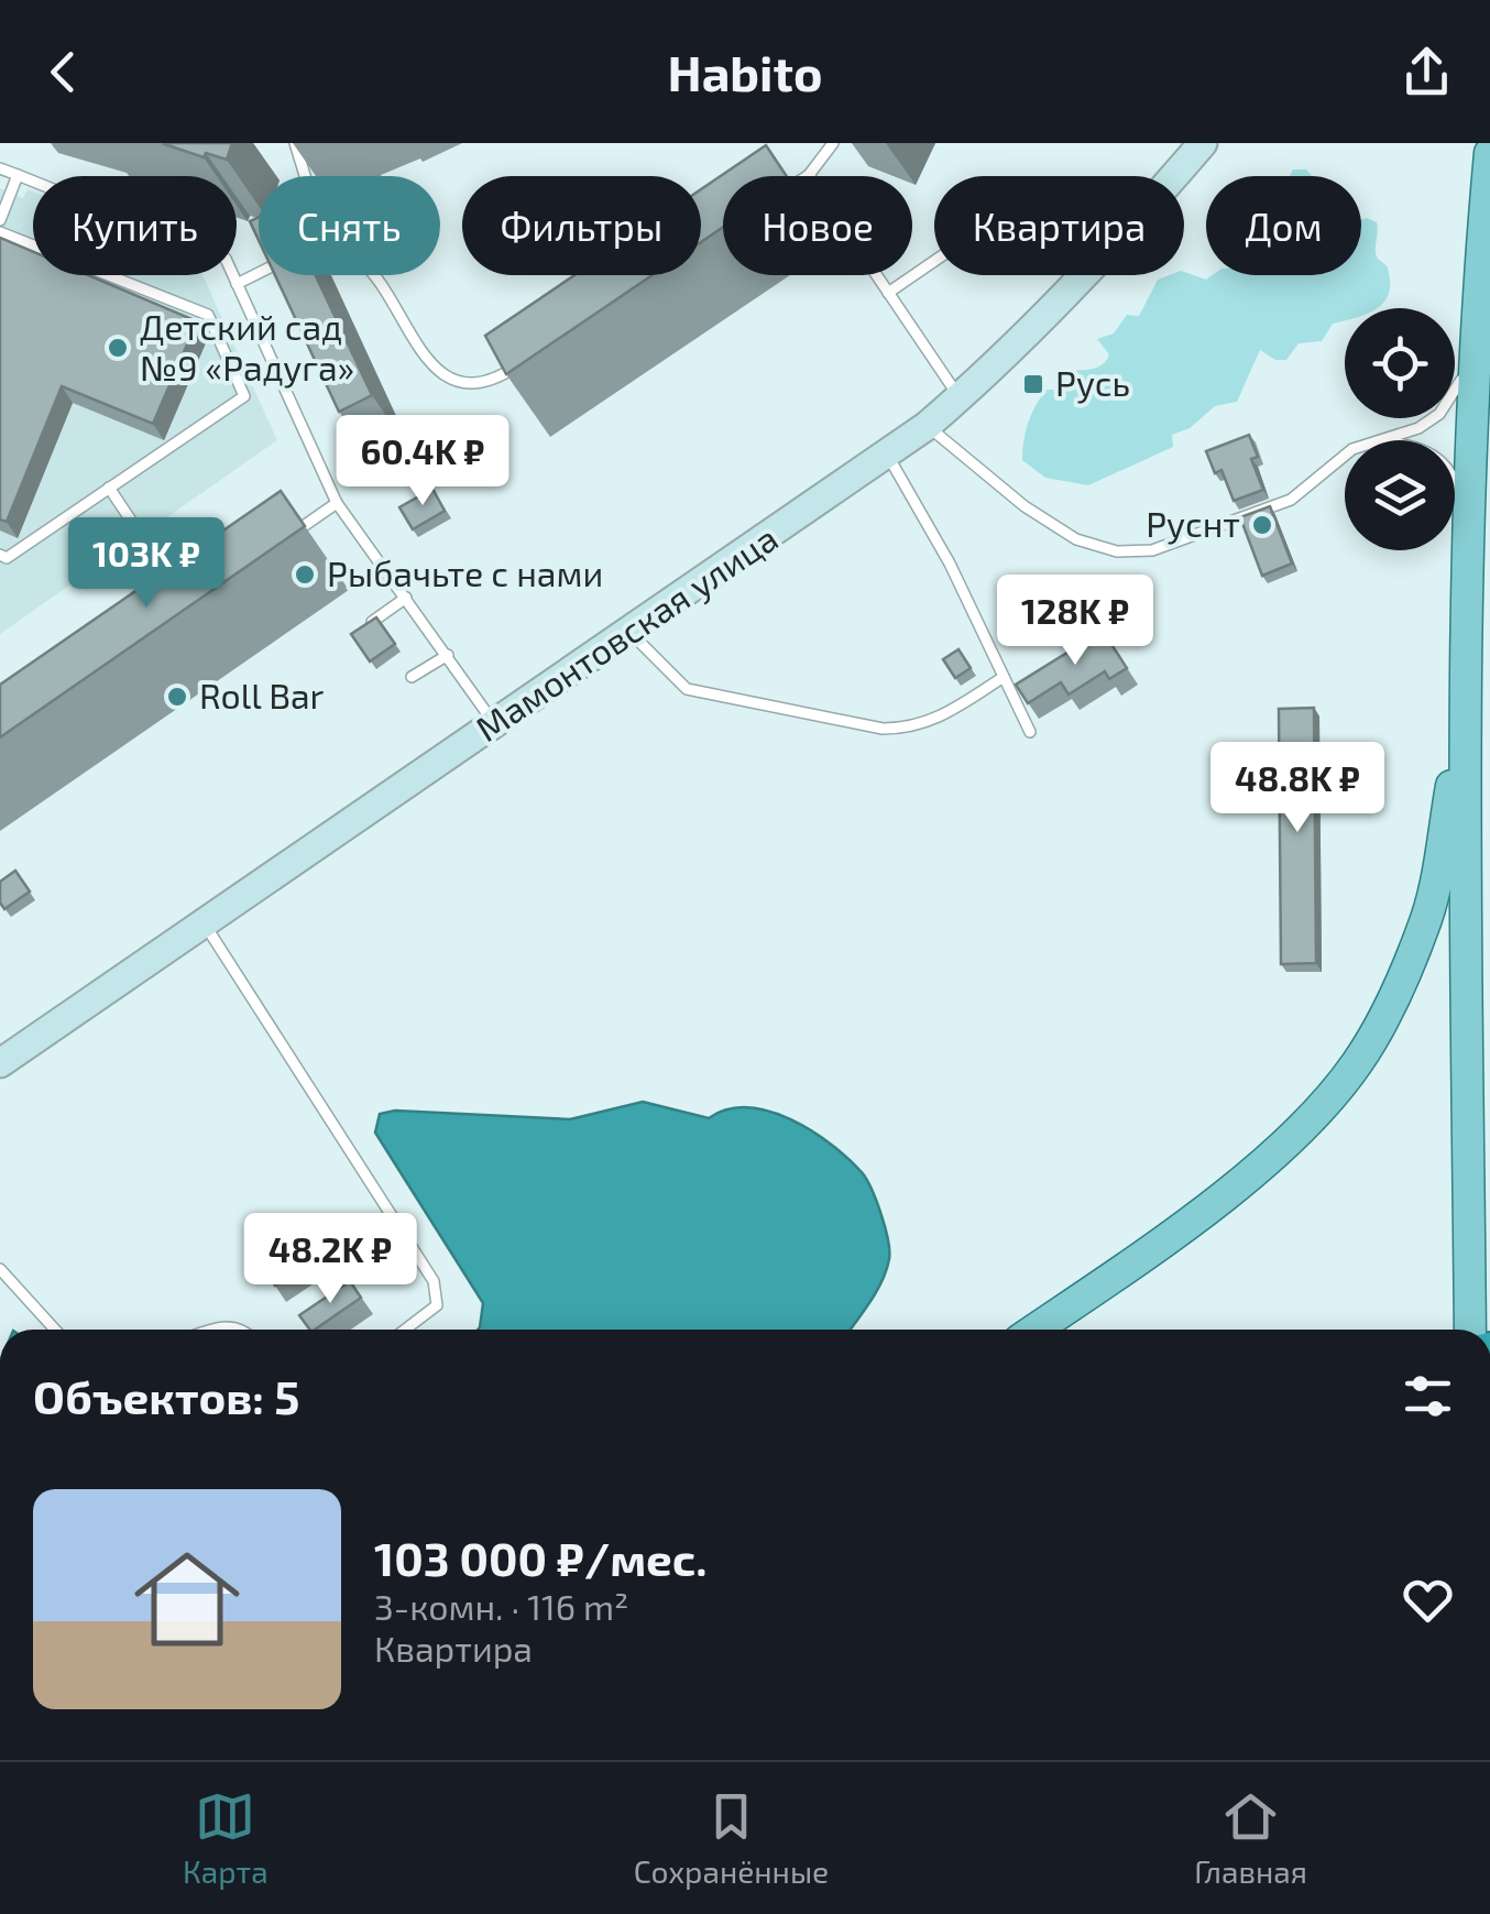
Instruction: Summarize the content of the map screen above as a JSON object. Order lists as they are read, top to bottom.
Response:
{
  "streets": {
    "street": ["Мамонтовская улица"]
  },
  "places": {
    "other": [
      "Детский сад №9 «Радуга»",
      "Руснт",
      "Рыбачьте с нами",
      "Roll Bar"
    ],
    "transit": ["Русь"]
  },
  "page": {
    "header": "Habito",
    "chip": [
      "Купить",
      "Снять",
      "Фильтры",
      "Новое",
      "Квартира",
      "Дом"
    ],
    "price": [
      "60.4K ₽",
      "103K ₽",
      "128K ₽",
      "48.8K ₽",
      "48.2K ₽"
    ],
    "heading": "Объектов: 5",
    "list": [
      {
        "name": "103 000 ₽/мес.",
        "note": "3-комн. · 116 m² · Квартира"
      }
    ],
    "tabs": ["Карта", "Сохранённые", "Главная"]
  }
}
